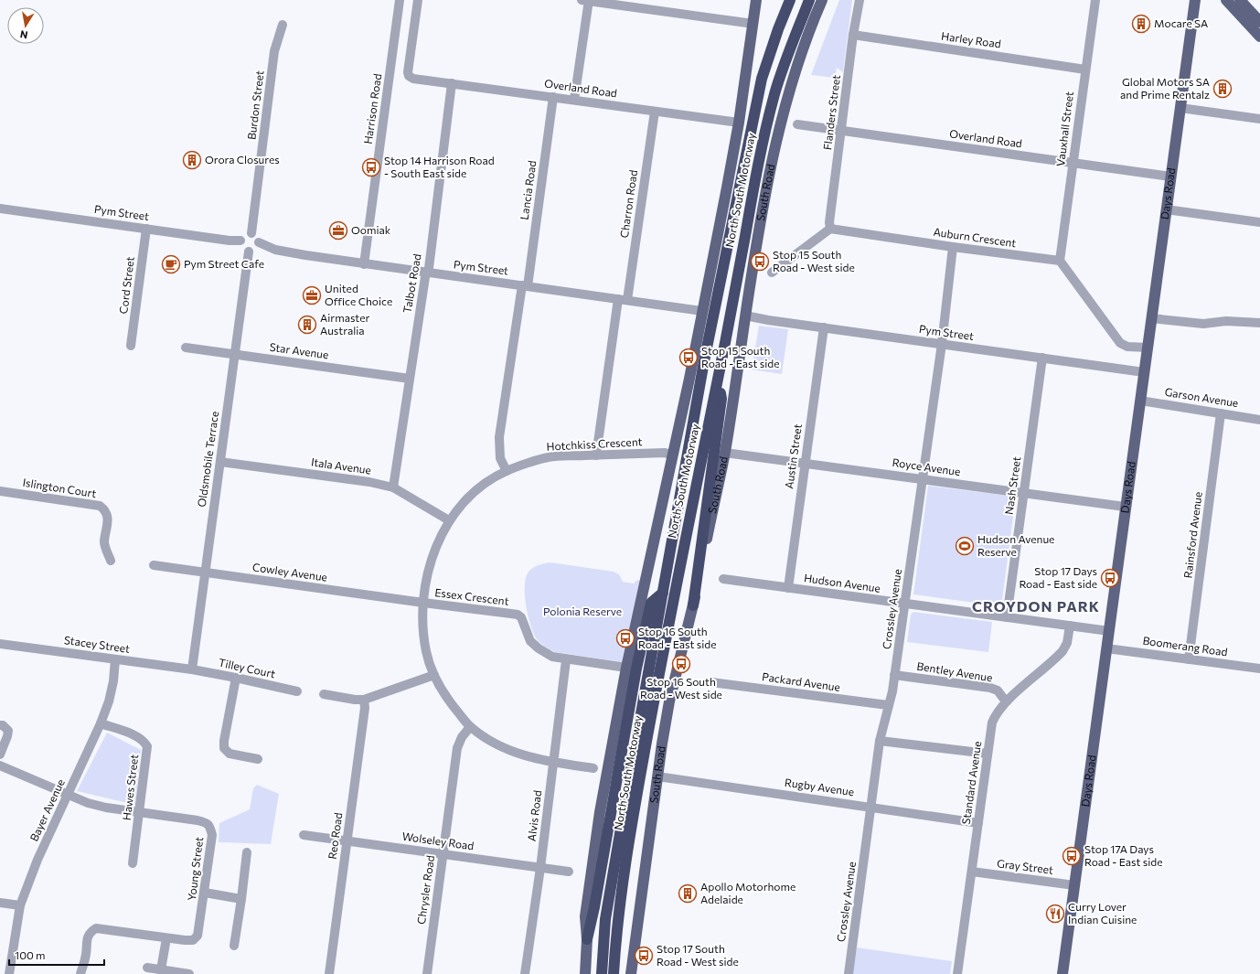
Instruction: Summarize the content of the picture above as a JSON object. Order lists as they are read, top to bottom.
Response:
{
  "streets": {
    "highway": ["North South Motorway"],
    "main road": ["South Road", "Days Road"],
    "street": [
      "Harley Road",
      "Overland Road",
      "Burdon Street",
      "Harrison Road",
      "Flanders Street",
      "Vauxhall Street",
      "Lancia Road",
      "Charron Road",
      "Pym Street",
      "Auburn Crescent",
      "Talbot Road",
      "Cord Street",
      "Star Avenue",
      "Garson Avenue",
      "Hotchkiss Crescent",
      "Austin Street",
      "Oldsmobile Terrace",
      "Itala Avenue",
      "Royce Avenue",
      "Nash Street",
      "Islington Court",
      "Rainsford Avenue",
      "Cowley Avenue",
      "Hudson Avenue",
      "Essex Crescent",
      "Crossley Avenue",
      "Stacey Street",
      "Boomerang Road",
      "Tilley Court",
      "Bentley Avenue",
      "Packard Avenue",
      "Standard Avenue",
      "Hawes Street",
      "Rugby Avenue",
      "Bayer Avenue",
      "Alvis Road",
      "Reo Road",
      "Wolseley Road",
      "Gray Street",
      "Young Street",
      "Chrysler Road"
    ]
  },
  "crossings": [
    ["Harley Road", "Flanders Street"],
    ["Harley Road", "Vauxhall Street"],
    ["Overland Road", "Flanders Street"],
    ["Overland Road", "Vauxhall Street"],
    ["Overland Road", "Lancia Road"],
    ["Overland Road", "Days Road"],
    ["Overland Road", "Charron Road"],
    ["Overland Road", "Talbot Road"],
    ["Burdon Street", "Pym Street"],
    ["Burdon Street", "Oldsmobile Terrace"],
    ["Harrison Road", "Pym Street"],
    ["Flanders Street", "Auburn Crescent"],
    ["Vauxhall Street", "Auburn Crescent"],
    ["Lancia Road", "Pym Street"],
    ["Lancia Road", "Hotchkiss Crescent"],
    ["South Road", "Pym Street"],
    ["South Road", "Royce Avenue"],
    ["South Road", "Rugby Avenue"],
    ["Days Road", "Pym Street"],
    ["Days Road", "Garson Avenue"],
    ["Days Road", "Royce Avenue"],
    ["Days Road", "Hudson Avenue"],
    ["Days Road", "Boomerang Road"],
    ["Days Road", "Gray Street"],
    ["Charron Road", "Pym Street"],
    ["Pym Street", "Talbot Road"],
    ["Pym Street", "Cord Street"],
    ["Pym Street", "Austin Street"],
    ["Pym Street", "Oldsmobile Terrace"],
    ["Pym Street", "Nash Street"],
    ["Pym Street", "Crossley Avenue"],
    ["Auburn Crescent", "Crossley Avenue"],
    ["Talbot Road", "Star Avenue"],
    ["Talbot Road", "Itala Avenue"],
    ["Star Avenue", "Oldsmobile Terrace"],
    ["Garson Avenue", "Rainsford Avenue"],
    ["Hotchkiss Crescent", "Itala Avenue"],
    ["Hotchkiss Crescent", "Cowley Avenue"],
    ["Hotchkiss Crescent", "Essex Crescent"],
    ["Hotchkiss Crescent", "Alvis Road"],
    ["Hotchkiss Crescent", "Chrysler Road"],
    ["Austin Street", "Royce Avenue"],
    ["Austin Street", "Hudson Avenue"],
    ["Oldsmobile Terrace", "Itala Avenue"],
    ["Oldsmobile Terrace", "Cowley Avenue"],
    ["Oldsmobile Terrace", "Stacey Street"],
    ["Oldsmobile Terrace", "Tilley Court"],
    ["Royce Avenue", "Nash Street"],
    ["Royce Avenue", "Crossley Avenue"],
    ["Nash Street", "Hudson Avenue"],
    ["Rainsford Avenue", "Boomerang Road"],
    ["Cowley Avenue", "Essex Crescent"],
    ["Hudson Avenue", "Crossley Avenue"],
    ["Hudson Avenue", "Standard Avenue"],
    ["Essex Crescent", "Alvis Road"],
    ["Crossley Avenue", "Bentley Avenue"],
    ["Crossley Avenue", "Packard Avenue"],
    ["Crossley Avenue", "Rugby Avenue"],
    ["Stacey Street", "Tilley Court"],
    ["Stacey Street", "Bayer Avenue"],
    ["Bentley Avenue", "Standard Avenue"],
    ["Standard Avenue", "Rugby Avenue"],
    ["Standard Avenue", "Gray Street"],
    ["Hawes Street", "Bayer Avenue"],
    ["Hawes Street", "Young Street"],
    ["Bayer Avenue", "Young Street"],
    ["Alvis Road", "Wolseley Road"],
    ["Reo Road", "Wolseley Road"],
    ["Wolseley Road", "Chrysler Road"]
  ],
  "districts": ["CROYDON PARK"],
  "parks": ["Polonia Reserve"],
  "places": {
    "building": [
      "Mocare SA",
      "Global Motors SA and Prime Rentalz",
      "Orora Closures",
      "Airmaster Australia",
      "Apollo Motorhome Adelaide"
    ],
    "bus stop": [
      "Stop 14 Harrison Road - South East side",
      "Stop 15 South Road - West side",
      "Stop 15 South Road - East side",
      "Stop 17 Days Road - East side",
      "Stop 16 South Road - East side",
      "Stop 16 South Road - West side",
      "Stop 17A Days Road - East side",
      "Stop 17 South Road - West side"
    ],
    "office": ["Oomiak", "United Office Choice"],
    "cafe": ["Pym Street Cafe"],
    "sports": ["Hudson Avenue Reserve"],
    "restaurant": ["Curry Lover Indian Cuisine"]
  },
  "scale_bar": "100 m",
  "north": "bottom"
}
